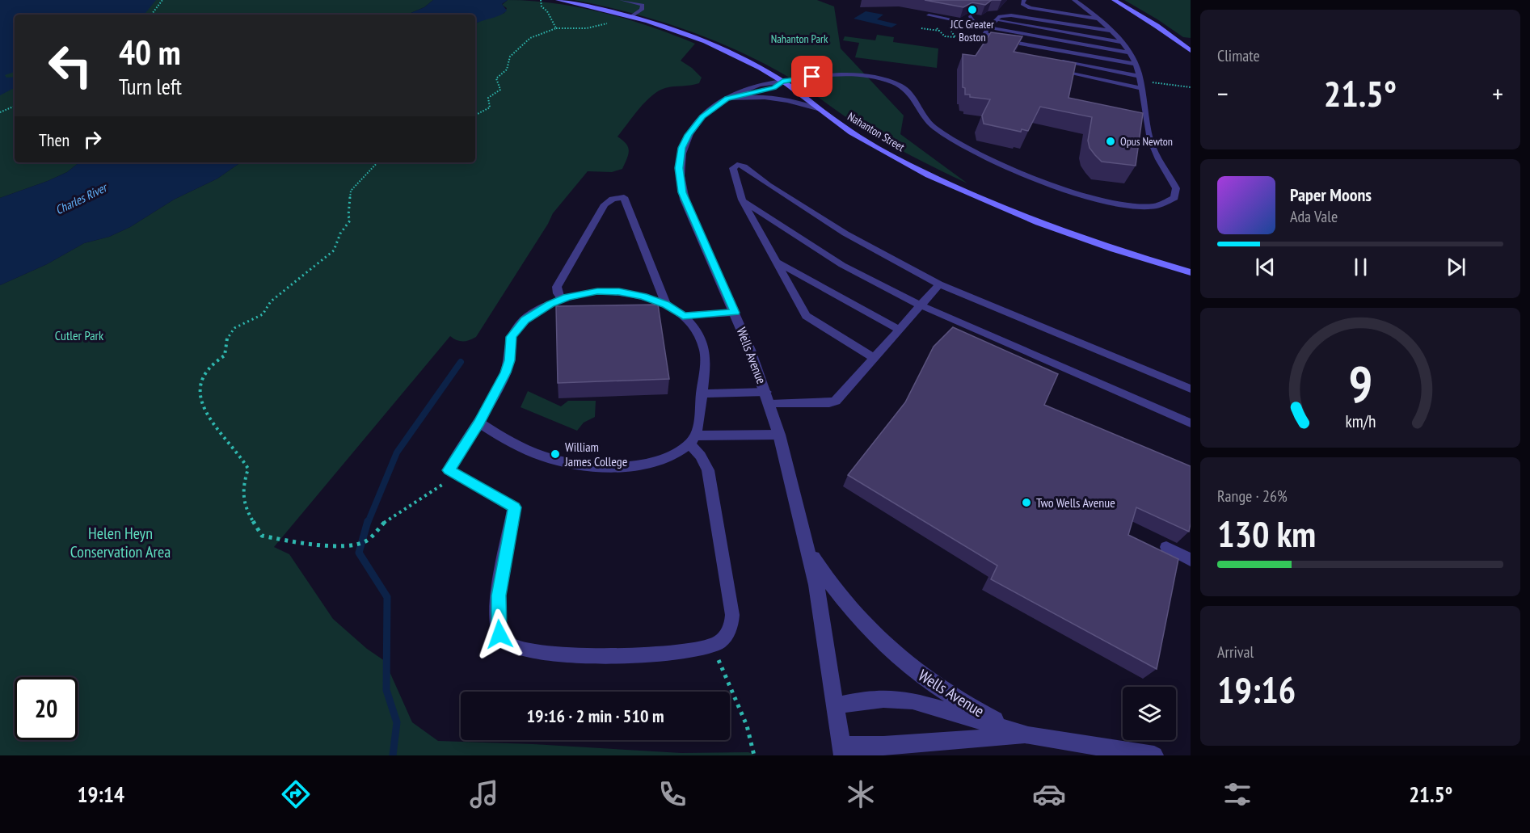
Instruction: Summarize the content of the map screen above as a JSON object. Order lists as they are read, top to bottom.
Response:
{
  "streets": {
    "main road": ["Nahanton Street"],
    "street": ["Wells Avenue"]
  },
  "crossings": [
    ["Nahanton Street", "Wells Avenue"]
  ],
  "water": ["Charles River"],
  "parks": ["Nahanton Park", "Cutler Park", "Helen Heyn Conservation Area"],
  "places": [
    "JCC Greater Boston",
    "Opus Newton",
    "William James College",
    "Two Wells Avenue"
  ],
  "page": {
    "tile": [
      "Climate",
      ["Range · 26%", "130 km"],
      ["Arrival", "19:16"]
    ],
    "turn": ["40 m", "Turn left"],
    "heat": ["−", "21.5°", "+"],
    "then": "Then",
    "song": ["Paper Moons", "Ada Vale"],
    "limit": "20",
    "trip": "19:16 · 2 min · 510 m",
    "tabs": ["19:14", "21.5°"],
    "gauge": ["9", "km/h"]
  }
}
